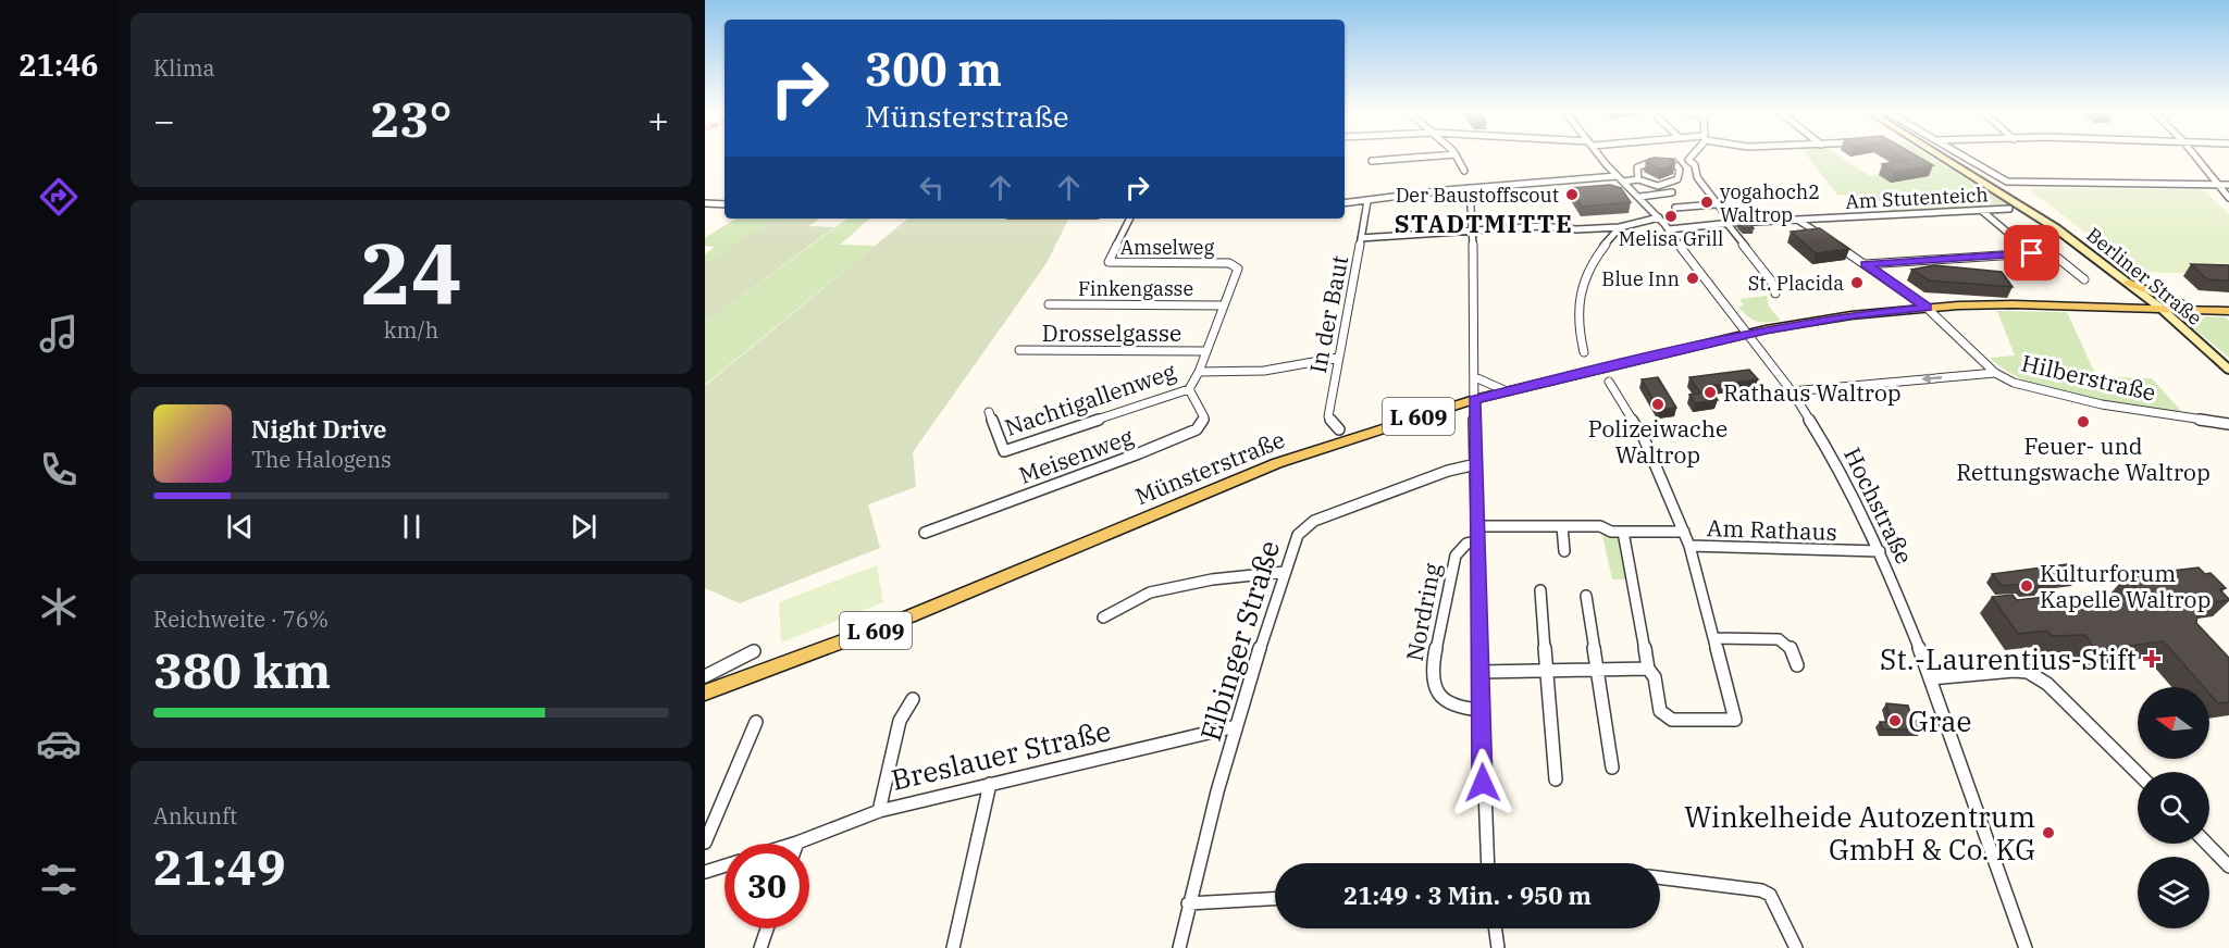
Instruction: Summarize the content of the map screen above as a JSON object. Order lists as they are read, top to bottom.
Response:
{
  "streets": {
    "main road": ["Berliner Straße", "L 609", "Münsterstraße"],
    "street": [
      "Am Stutenteich",
      "Amselweg",
      "Finkengasse",
      "In der Baut",
      "Drosselgasse",
      "Hilberstraße",
      "Nachtigallenweg",
      "Meisenweg",
      "Hochstraße",
      "Am Rathaus",
      "Nordring",
      "Elbinger Straße",
      "Breslauer Straße"
    ]
  },
  "crossings": [
    ["Am Stutenteich", "Hilberstraße"],
    ["Am Stutenteich", "Hochstraße"],
    ["Amselweg", "Finkengasse"],
    ["Berliner Straße", "L 609"],
    ["In der Baut", "Nachtigallenweg"],
    ["Hilberstraße", "L 609"],
    ["Nachtigallenweg", "Meisenweg"],
    ["L 609", "Münsterstraße"],
    ["L 609", "Hochstraße"],
    ["Münsterstraße", "Hochstraße"],
    ["Münsterstraße", "Nordring"],
    ["Hochstraße", "Am Rathaus"],
    ["Nordring", "Elbinger Straße"],
    ["Elbinger Straße", "Breslauer Straße"]
  ],
  "districts": ["STADTMITTE"],
  "places": {
    "other": [
      "Der Baustoffscout",
      "yogahoch2 Waltrop",
      "Melisa Grill",
      "Blue Inn",
      "St. Placida",
      "Rathaus Waltrop",
      "Polizeiwache Waltrop",
      "Feuer- und Rettungswache Waltrop",
      "Kulturforum Kapelle Waltrop",
      "Grae",
      "Winkelheide Autozentrum GmbH & Co. KG"
    ],
    "health": ["St.-Laurentius-Stift"]
  },
  "north": "left",
  "page": {
    "tabs": "21:46",
    "tile": [
      "Klima",
      ["24", "km/h"],
      ["Reichweite · 76%", "380 km"],
      ["Ankunft", "21:49"]
    ],
    "turn": ["300 m", "Münsterstraße"],
    "heat": ["−", "23°", "+"],
    "song": ["Night Drive", "The Halogens"],
    "limit": "30",
    "trip": "21:49 · 3 Min. · 950 m"
  }
}
